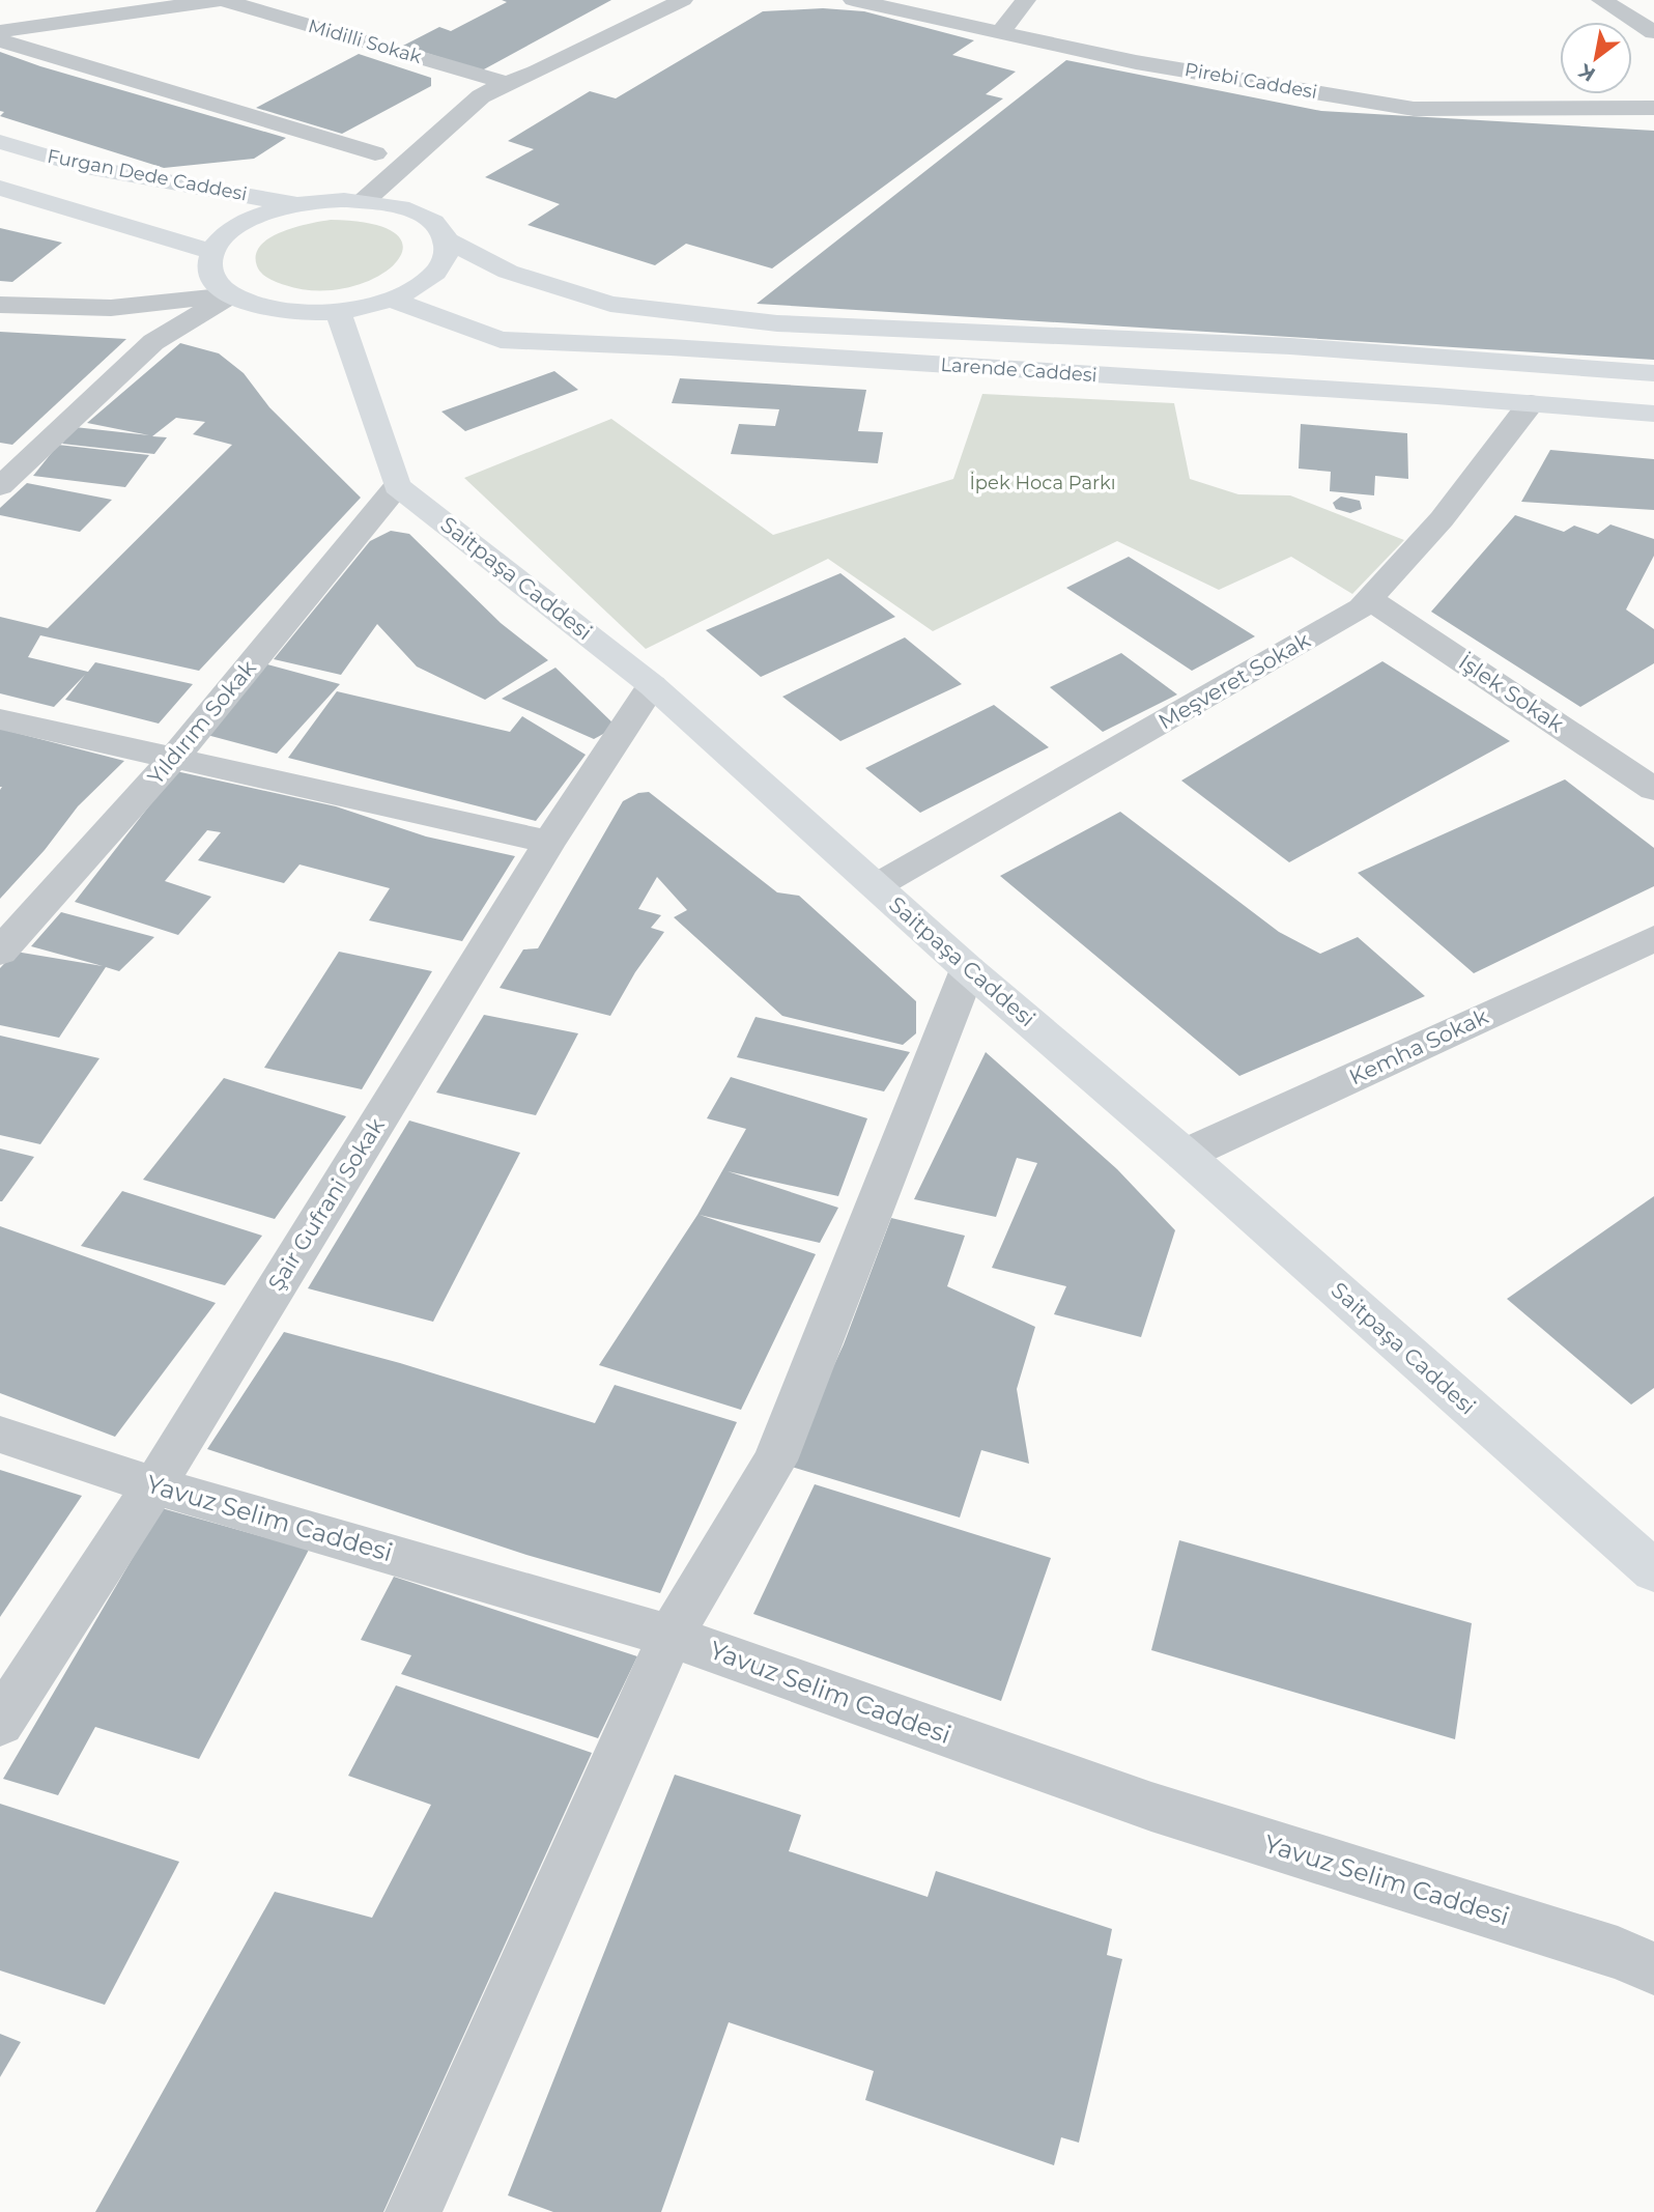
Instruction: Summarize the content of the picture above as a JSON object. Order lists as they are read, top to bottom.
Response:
{
  "streets": {
    "main road": ["Furgan Dede Caddesi", "Larende Caddesi", "Saitpaşa Caddesi"],
    "street": [
      "Midilli Sokak",
      "Pirebi Caddesi",
      "Meşveret Sokak",
      "İşlek Sokak",
      "Yıldırım Sokak",
      "Kemha Sokak",
      "Şair Gufrani Sokak",
      "Yavuz Selim Caddesi"
    ]
  },
  "crossings": [
    ["Furgan Dede Caddesi", "Larende Caddesi"],
    ["Larende Caddesi", "Meşveret Sokak"],
    ["Saitpaşa Caddesi", "Meşveret Sokak"],
    ["Saitpaşa Caddesi", "Yıldırım Sokak"],
    ["Saitpaşa Caddesi", "Kemha Sokak"],
    ["Saitpaşa Caddesi", "Şair Gufrani Sokak"],
    ["Meşveret Sokak", "İşlek Sokak"],
    ["Şair Gufrani Sokak", "Yavuz Selim Caddesi"]
  ],
  "parks": ["İpek Hoca Parkı"],
  "north": "bottom left"
}
